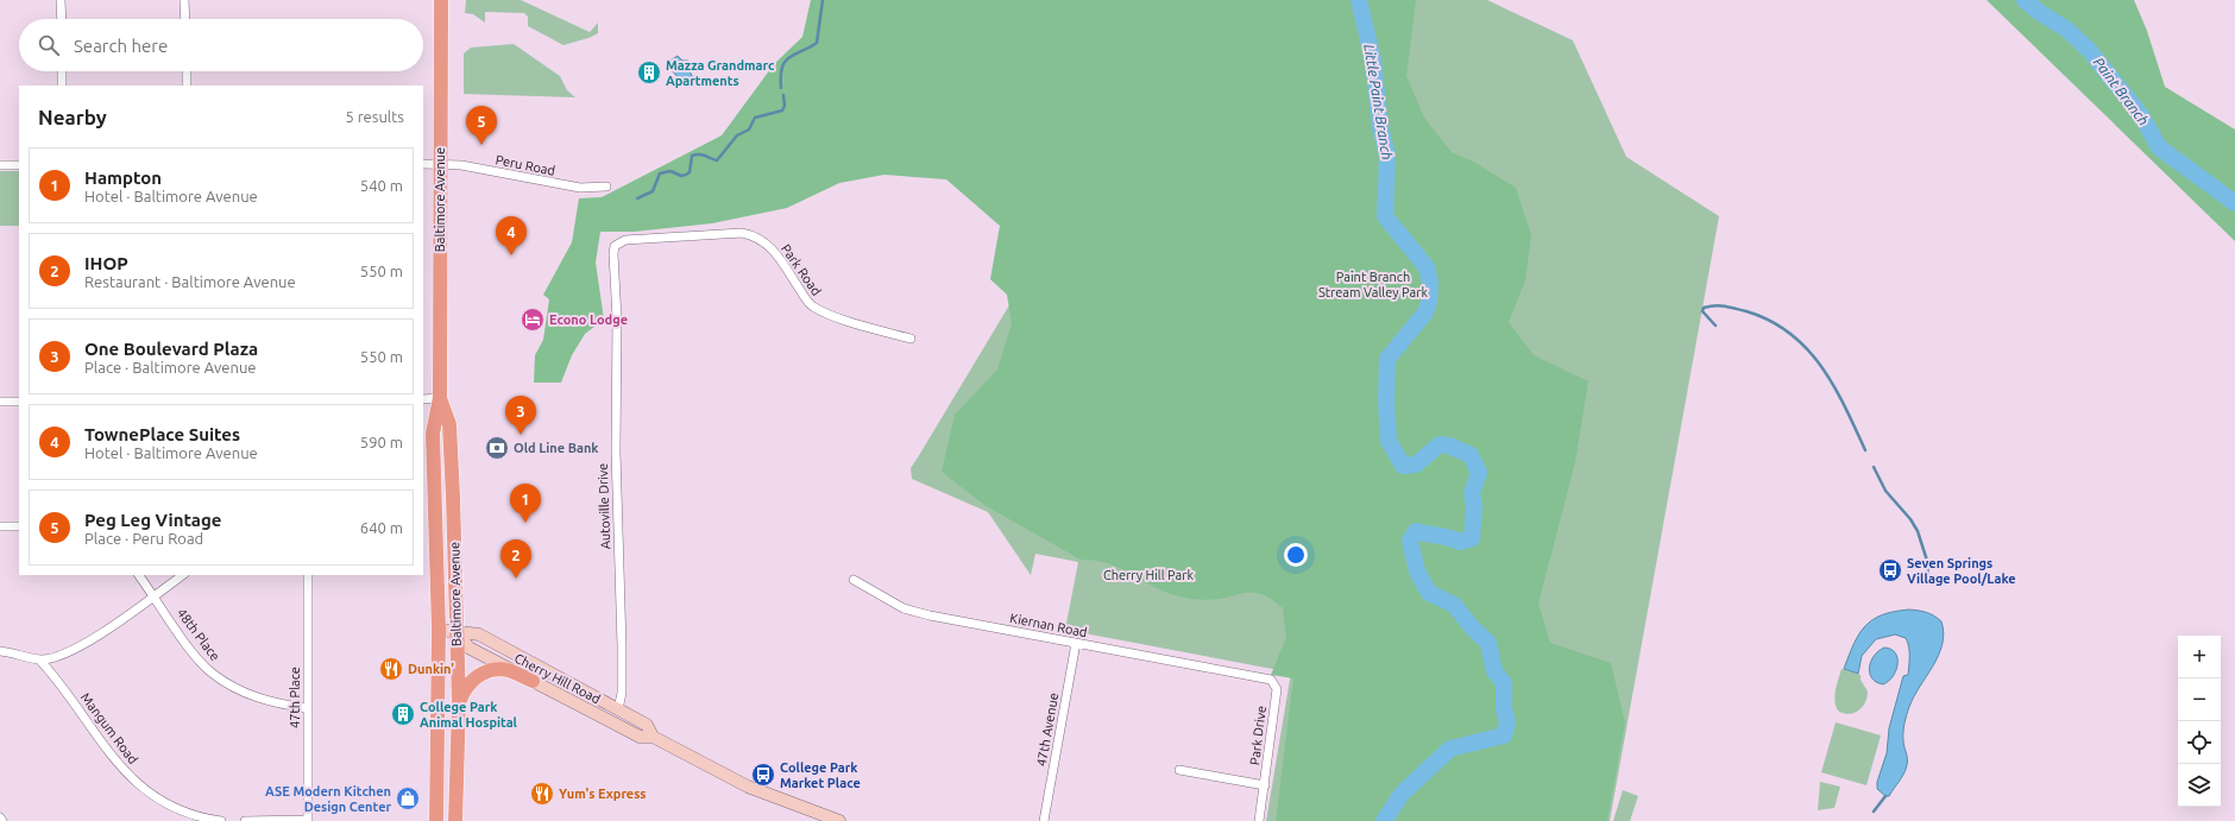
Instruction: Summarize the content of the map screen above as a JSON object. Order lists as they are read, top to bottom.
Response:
{
  "streets": {
    "main road": ["Baltimore Avenue", "Cherry Hill Road"],
    "street": [
      "Peru Road",
      "Park Road",
      "Autoville Drive",
      "Kiernan Road",
      "48th Place",
      "47th Place",
      "Mangum Road",
      "47th Avenue",
      "Park Drive"
    ]
  },
  "crossings": [
    ["Peru Road", "Baltimore Avenue"],
    ["Baltimore Avenue", "Cherry Hill Road"],
    ["Park Road", "Autoville Drive"],
    ["Autoville Drive", "Cherry Hill Road"],
    ["Kiernan Road", "47th Avenue"],
    ["Kiernan Road", "Park Drive"],
    ["48th Place", "47th Place"]
  ],
  "water": ["Paint Branch", "Little Paint Branch"],
  "parks": ["Paint Branch Stream Valley Park", "Cherry Hill Park"],
  "places": {
    "building": ["Mazza Grandmarc Apartments", "College Park Animal Hospital"],
    "hotel": ["Econo Lodge"],
    "bank": ["Old Line Bank"],
    "bus stop": ["Seven Springs Village Pool/Lake", "College Park Market Place"],
    "restaurant": ["Dunkin'", "Yum's Express"],
    "shop": ["ASE Modern Kitchen Design Center"]
  },
  "page": {
    "search": "Search here",
    "heading": ["Nearby", "5 results"],
    "pins": [
      "5",
      "4",
      "3",
      "1",
      "2"
    ],
    "list": [
      {
        "mark": "1",
        "name": "Hampton",
        "note": "Hotel · Baltimore Avenue",
        "value": "540 m"
      },
      {
        "mark": "2",
        "name": "IHOP",
        "note": "Restaurant · Baltimore Avenue",
        "value": "550 m"
      },
      {
        "mark": "3",
        "name": "One Boulevard Plaza",
        "note": "Place · Baltimore Avenue",
        "value": "550 m"
      },
      {
        "mark": "4",
        "name": "TownePlace Suites",
        "note": "Hotel · Baltimore Avenue",
        "value": "590 m"
      },
      {
        "mark": "5",
        "name": "Peg Leg Vintage",
        "note": "Place · Peru Road",
        "value": "640 m"
      }
    ],
    "map_buttons": ["+", "−"]
  }
}
